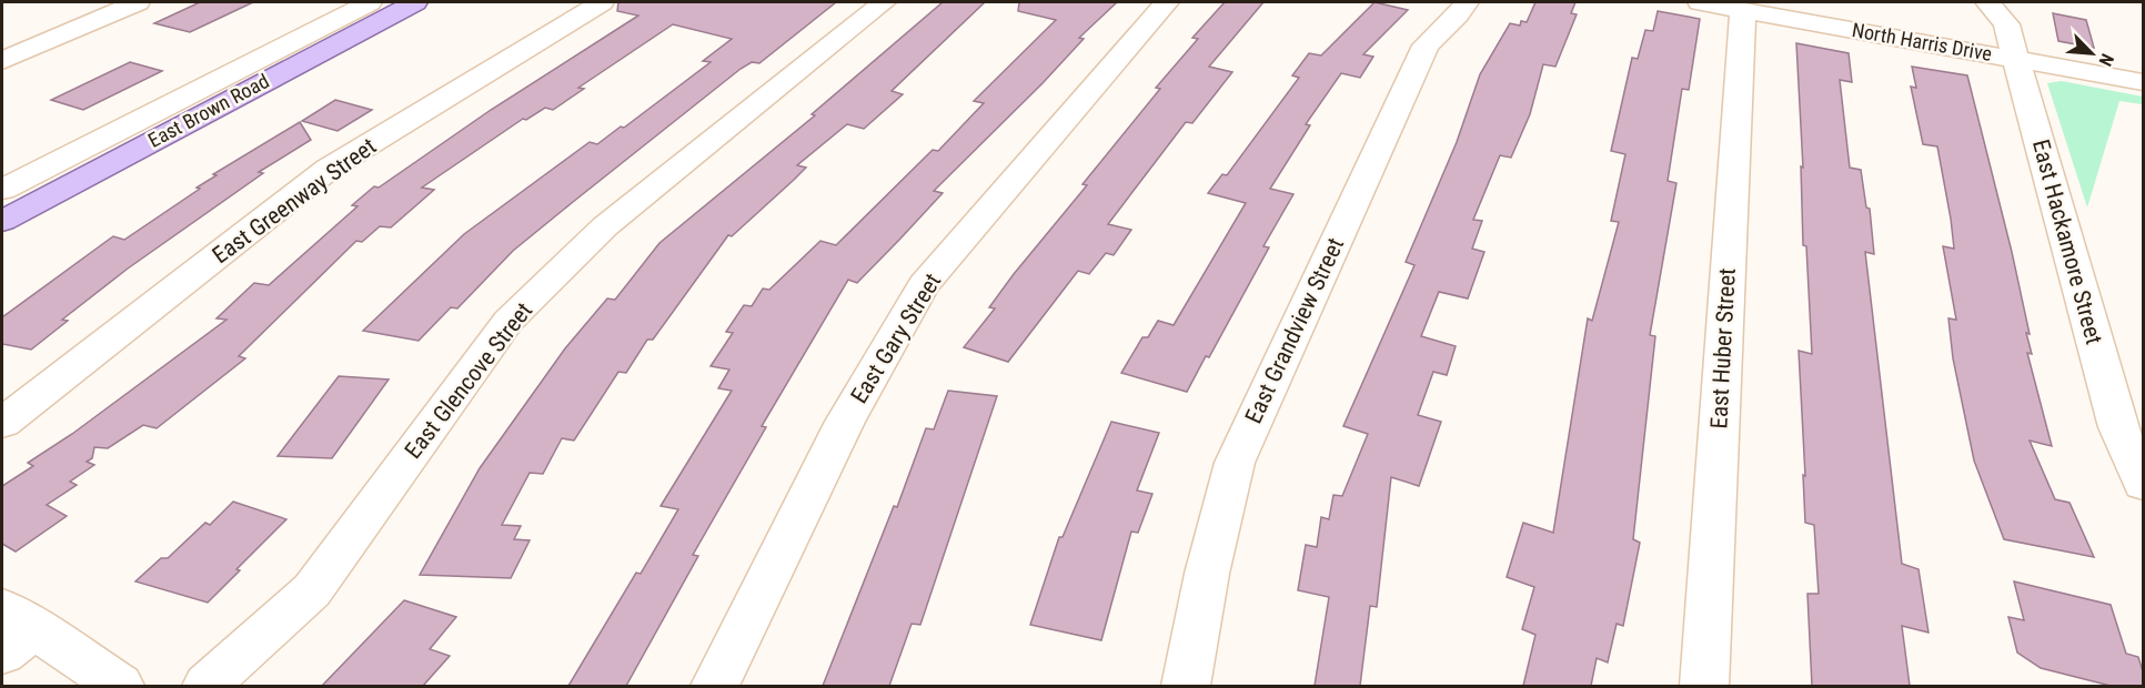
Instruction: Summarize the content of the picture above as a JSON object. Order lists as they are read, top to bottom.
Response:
{
  "streets": {
    "main road": ["East Brown Road"],
    "street": [
      "North Harris Drive",
      "East Greenway Street",
      "East Hackamore Street",
      "East Grandview Street",
      "East Gary Street",
      "East Huber Street",
      "East Glencove Street"
    ]
  },
  "crossings": [
    ["North Harris Drive", "East Hackamore Street"],
    ["North Harris Drive", "East Huber Street"]
  ],
  "north": "bottom right"
}
